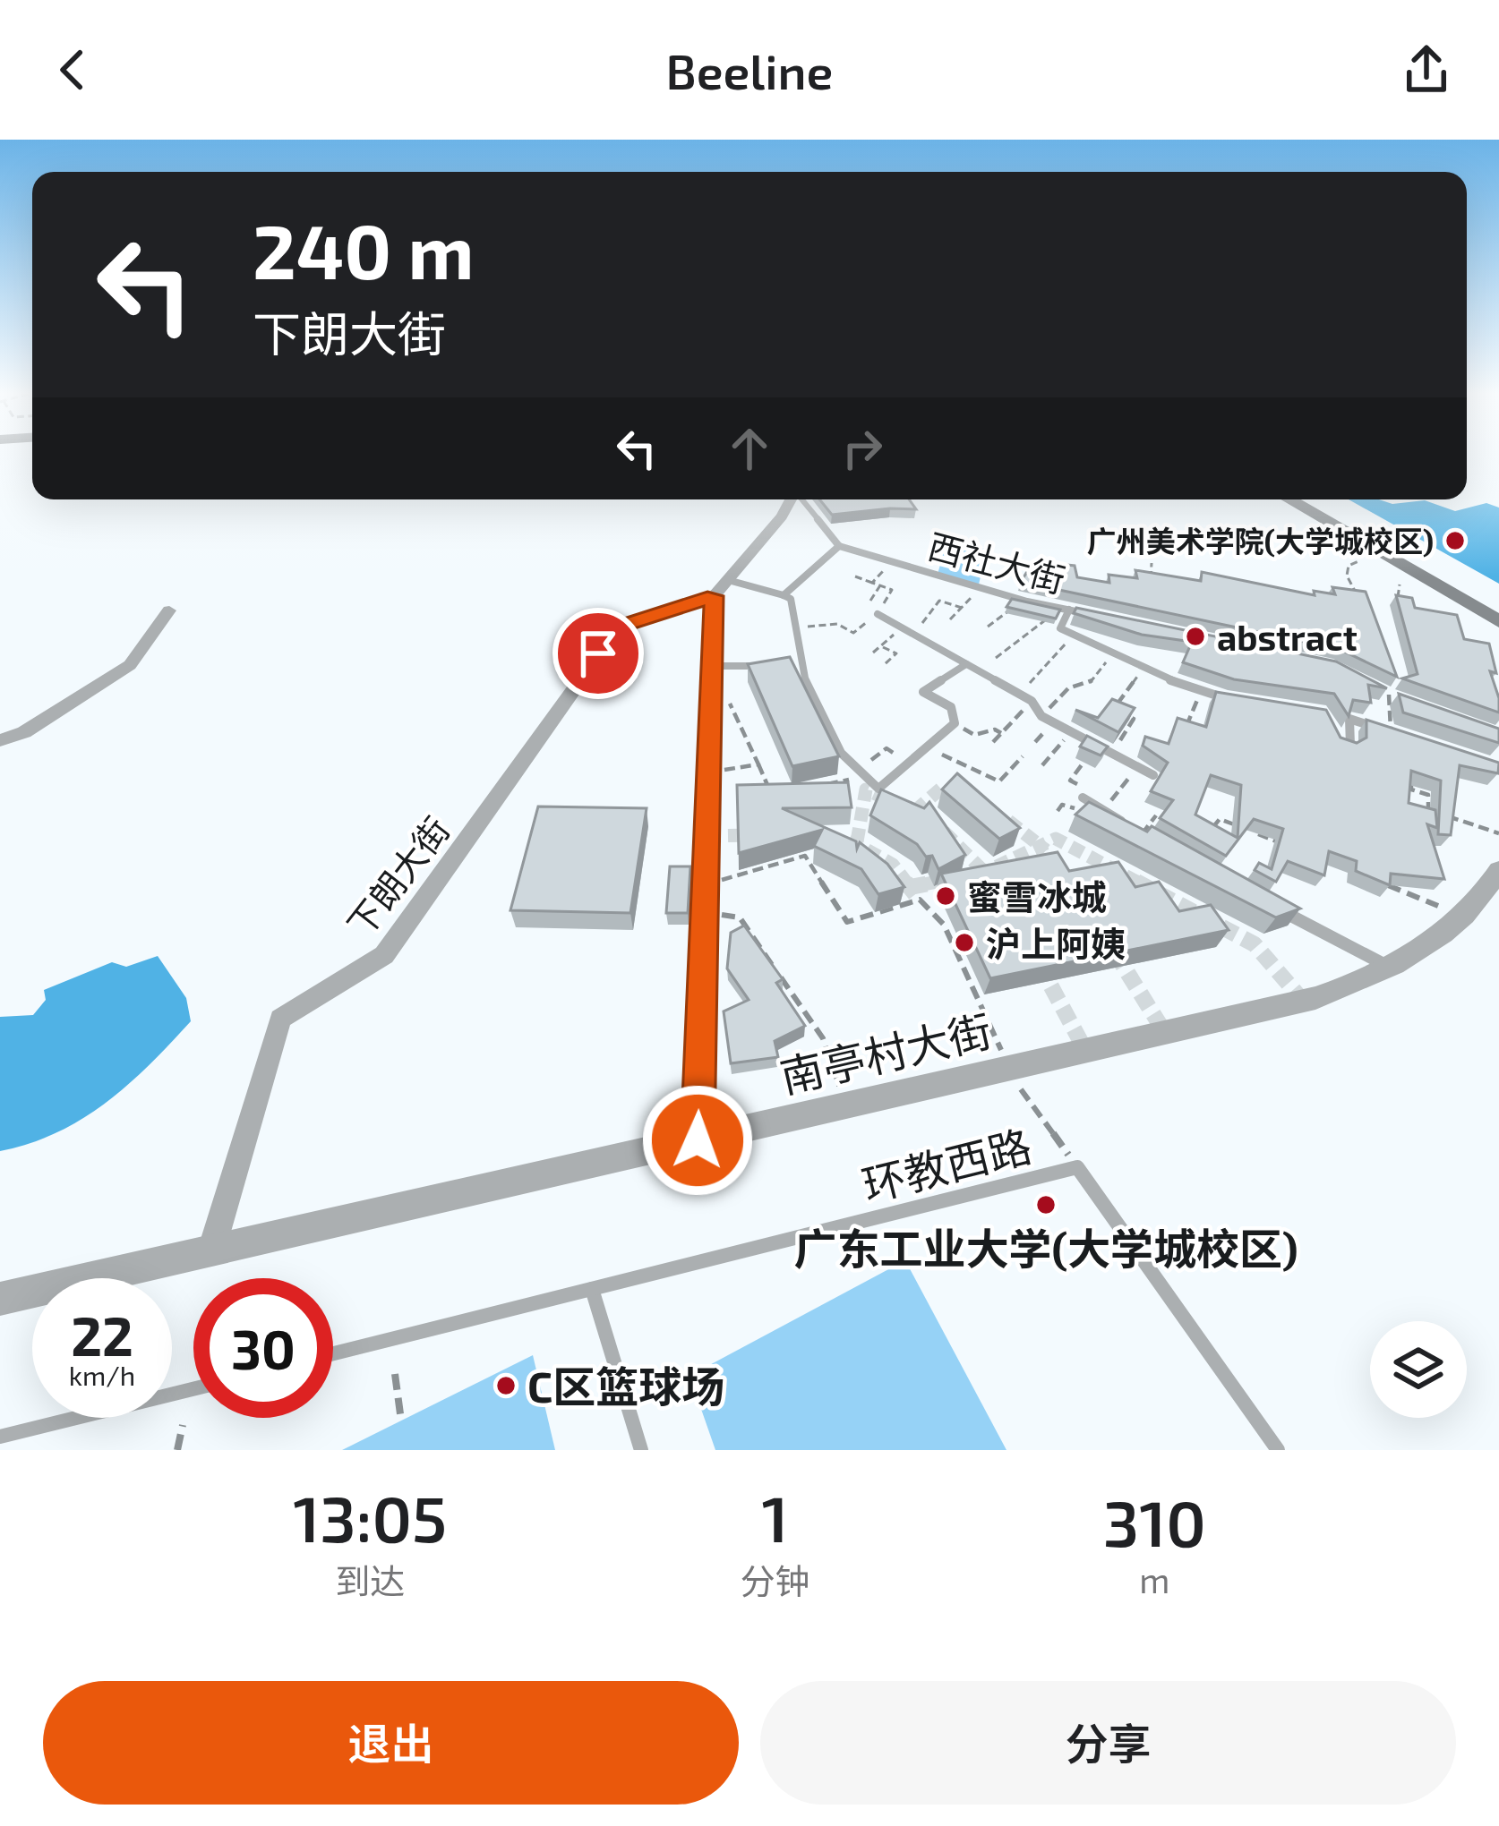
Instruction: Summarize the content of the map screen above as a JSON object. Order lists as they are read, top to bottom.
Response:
{
  "streets": {
    "street": ["下朗大街", "南亭村大街"],
    "lane": ["西社大街", "环教西路"]
  },
  "crossings": [
    ["下朗大街", "南亭村大街"]
  ],
  "places": [
    "广州美术学院(大学城校区)",
    "abstract",
    "蜜雪冰城",
    "沪上阿姨",
    "广东工业大学(大学城校区)",
    "C区篮球场"
  ],
  "page": {
    "header": "Beeline",
    "turn": ["240 m", "下朗大街"],
    "speed": "22 km/h",
    "limit": "30",
    "eta": [
      "13:05",
      "到达",
      "1",
      "分钟",
      "310",
      "m"
    ],
    "buttons": ["退出", "分享"]
  }
}
